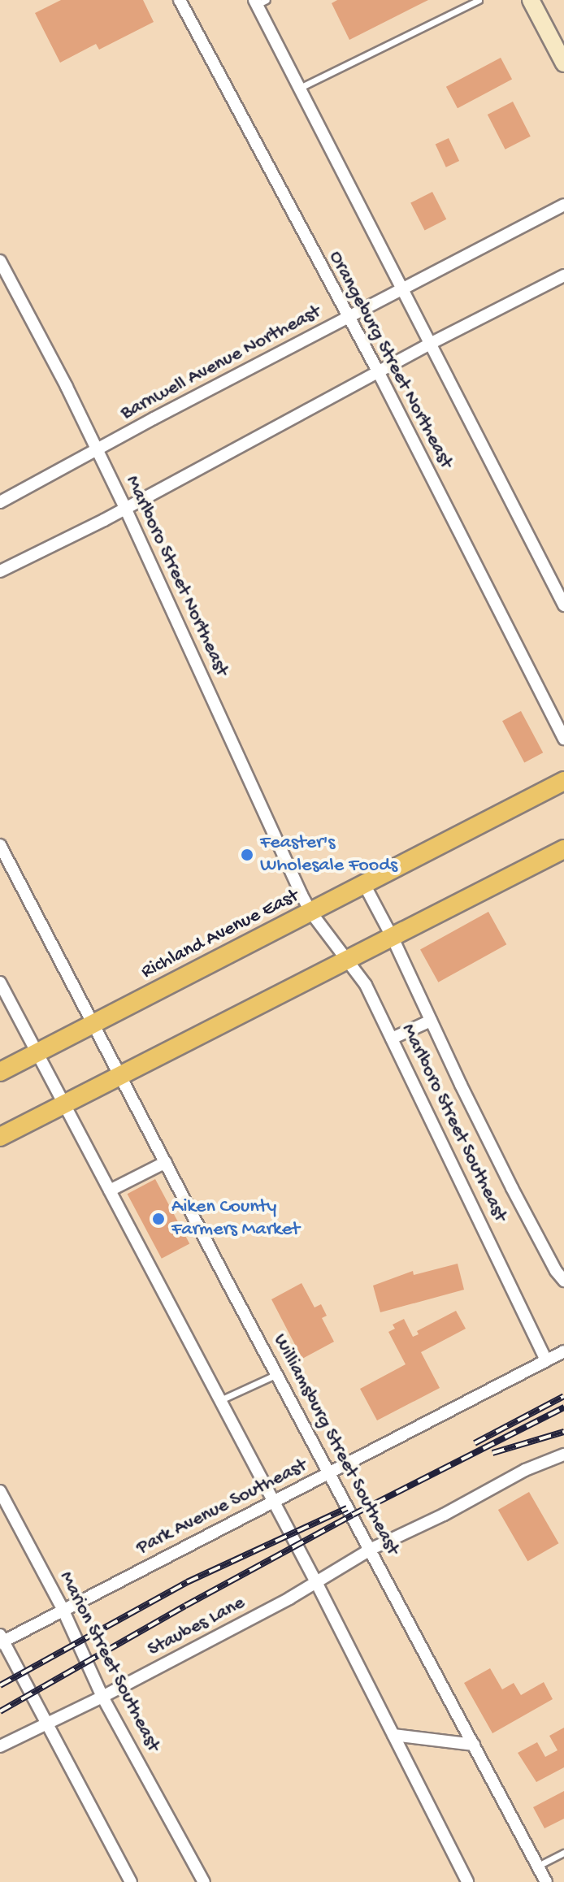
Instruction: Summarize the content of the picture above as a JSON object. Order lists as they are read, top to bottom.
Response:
{
  "streets": {
    "main road": ["Richland Avenue East"],
    "street": [
      "Orangeburg Street Northeast",
      "Barnwell Avenue Northeast",
      "Marlboro Street Northeast",
      "Marlboro Street Southeast",
      "Williamsburg Street Southeast",
      "Park Avenue Southeast",
      "Staubes Lane",
      "Marion Street Southeast"
    ]
  },
  "crossings": [
    ["Orangeburg Street Northeast", "Barnwell Avenue Northeast"],
    ["Barnwell Avenue Northeast", "Marlboro Street Northeast"],
    ["Marlboro Street Northeast", "Richland Avenue East"],
    ["Marlboro Street Northeast", "Marlboro Street Southeast"],
    ["Richland Avenue East", "Marlboro Street Southeast"],
    ["Richland Avenue East", "Williamsburg Street Southeast"],
    ["Marlboro Street Southeast", "Park Avenue Southeast"],
    ["Williamsburg Street Southeast", "Park Avenue Southeast"],
    ["Williamsburg Street Southeast", "Staubes Lane"],
    ["Park Avenue Southeast", "Marion Street Southeast"],
    ["Staubes Lane", "Marion Street Southeast"]
  ],
  "places": ["Feaster's Wholesale Foods", "Aiken County Farmers Market"]
}
